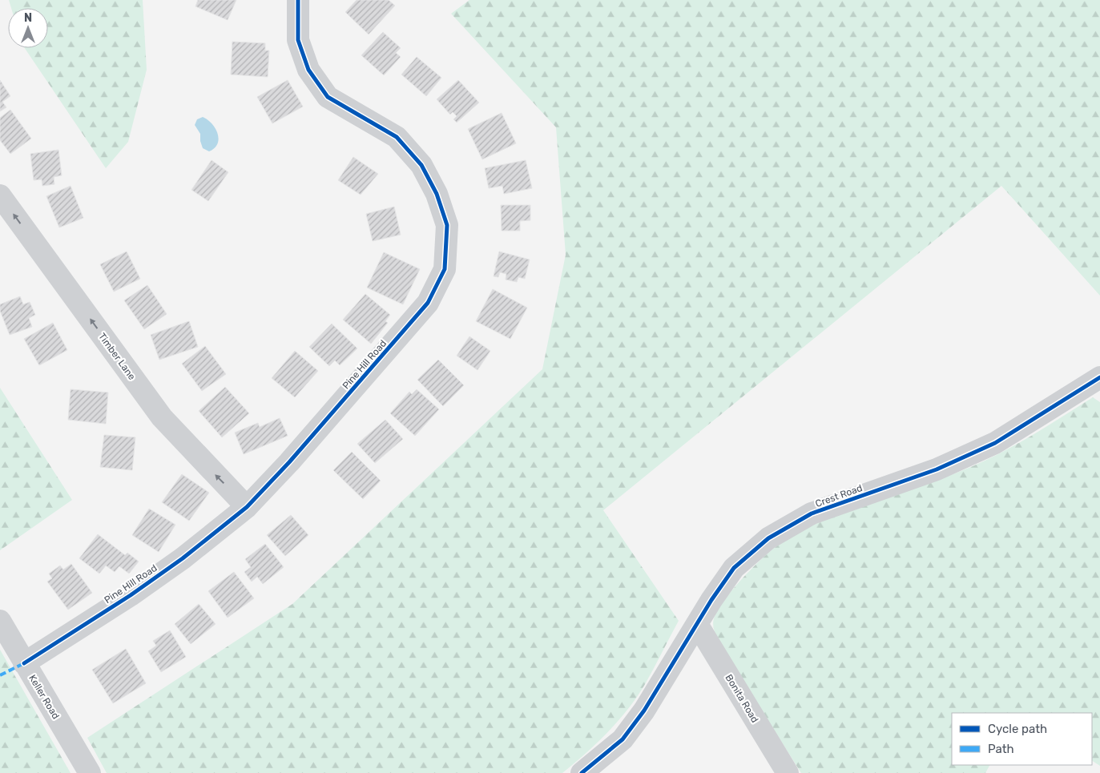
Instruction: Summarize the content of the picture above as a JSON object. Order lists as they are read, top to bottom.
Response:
{
  "streets": {
    "street": [
      "Timber Lane",
      "Pine Hill Road",
      "Crest Road",
      "Keller Road",
      "Bonita Road"
    ]
  },
  "crossings": [
    ["Timber Lane", "Pine Hill Road"],
    ["Pine Hill Road", "Keller Road"],
    ["Crest Road", "Bonita Road"]
  ],
  "one_way": ["Timber Lane"],
  "legend": ["Cycle path", "Path"],
  "north": "top"
}
